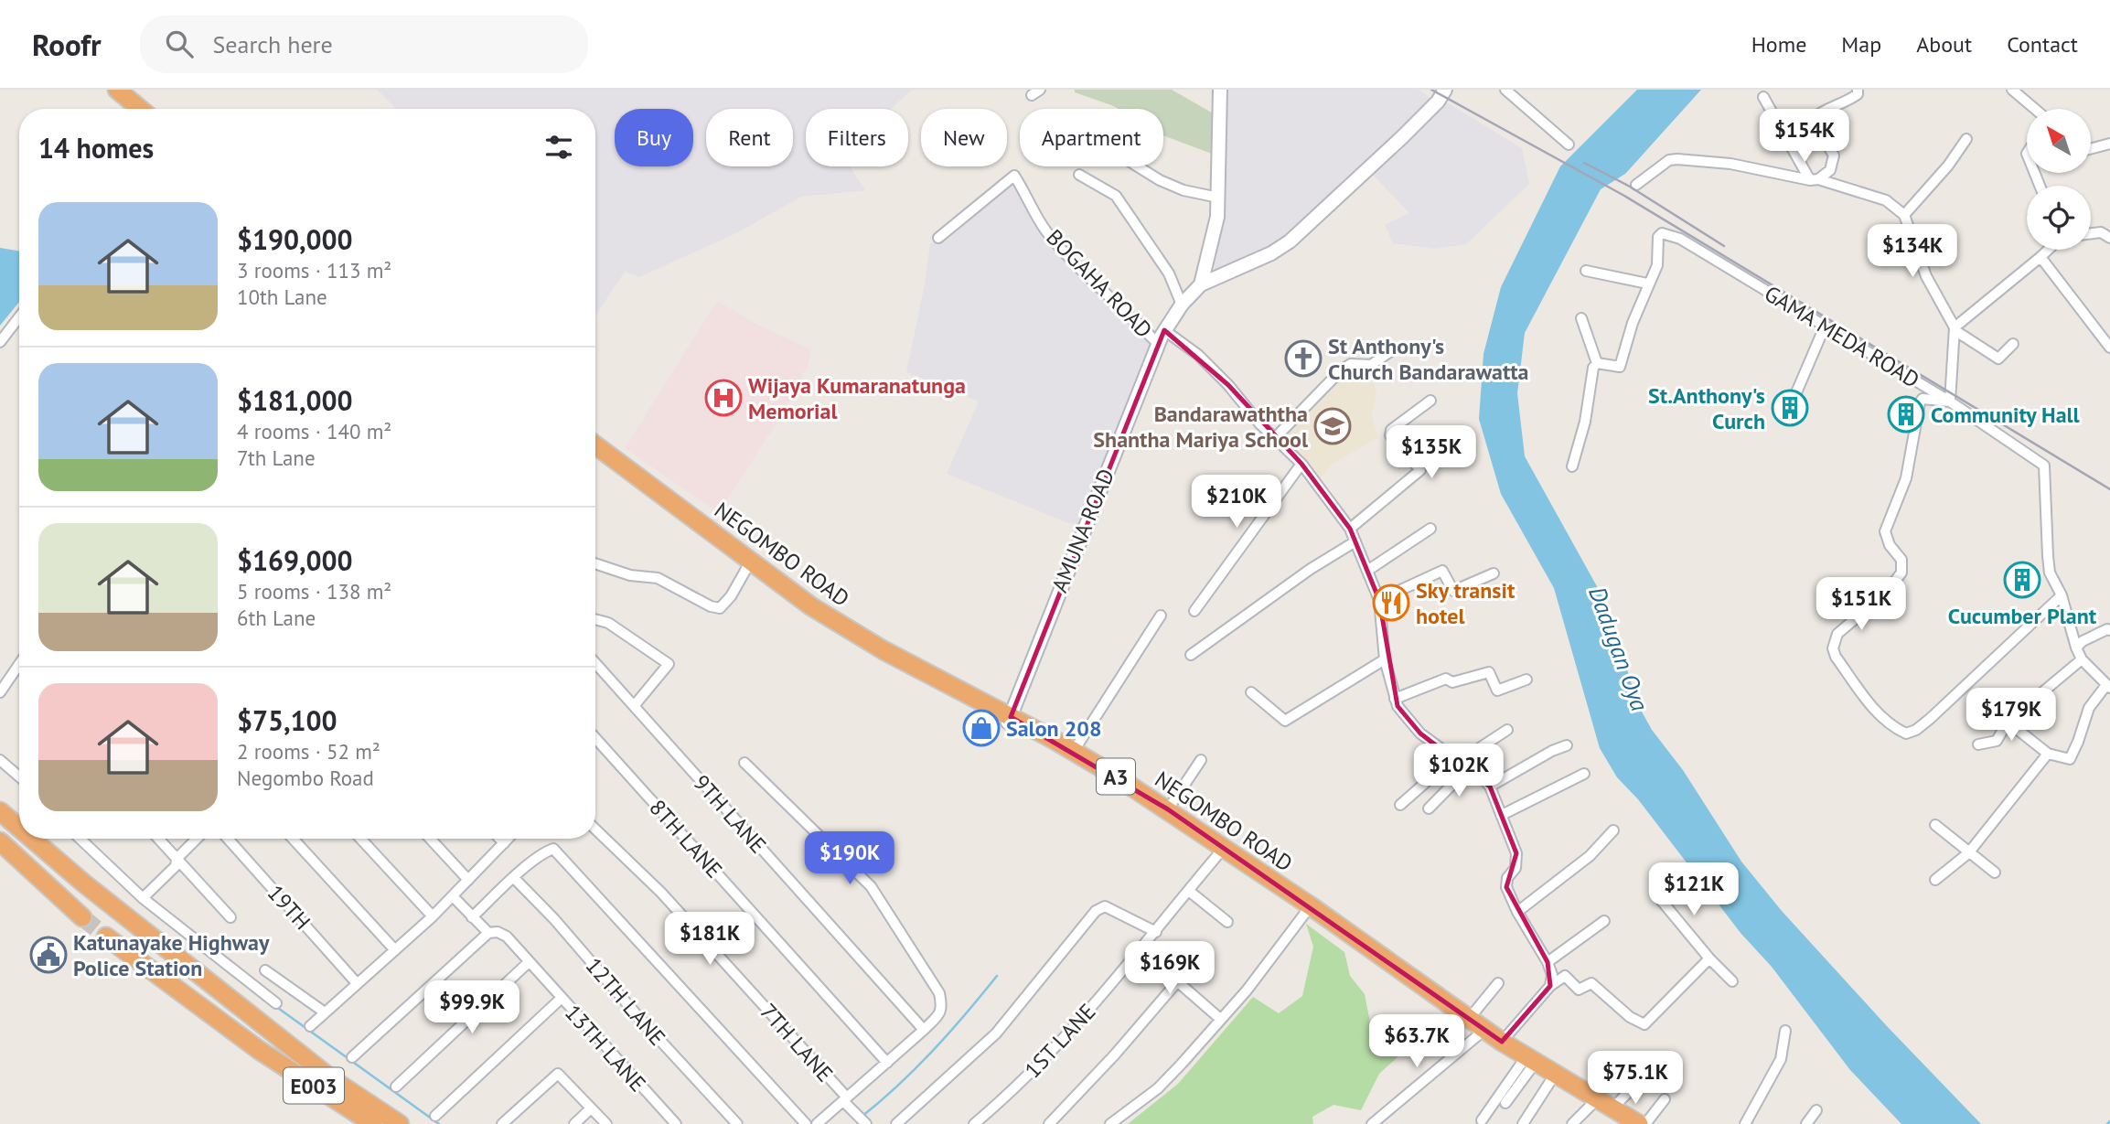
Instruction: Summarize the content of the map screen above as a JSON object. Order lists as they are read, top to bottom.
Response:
{
  "streets": {
    "highway": ["NEGOMBO ROAD", "A3", "E003"],
    "street": [
      "BOGAHA ROAD",
      "GAMA MEDA ROAD",
      "AMUNA ROAD",
      "9TH LANE",
      "8TH LANE",
      "19TH",
      "12TH LANE",
      "1ST LANE",
      "7TH LANE",
      "13TH LANE"
    ]
  },
  "crossings": [
    ["BOGAHA ROAD", "AMUNA ROAD"],
    ["AMUNA ROAD", "NEGOMBO ROAD"],
    ["NEGOMBO ROAD", "1ST LANE"]
  ],
  "water": ["Dadugan Oya"],
  "places": {
    "church": ["St Anthony's Church Bandarawatta"],
    "hospital": ["Wijaya Kumaranatunga Memorial"],
    "building": ["St.Anthony's Curch", "Community Hall", "Cucumber Plant"],
    "school or university": ["Bandarawaththa Shantha Mariya School"],
    "restaurant": ["Sky transit hotel"],
    "shop": ["Salon 208"],
    "public building": ["Katunayake Highway Police Station"]
  },
  "north": "top left",
  "page": {
    "header": "Roofr",
    "search": "Search here",
    "nav": [
      "Home",
      "Map",
      "About",
      "Contact"
    ],
    "price": [
      "$154K",
      "$134K",
      "$135K",
      "$210K",
      "$151K",
      "$179K",
      "$102K",
      "$190K",
      "$121K",
      "$181K",
      "$169K",
      "$99.9K",
      "$63.7K",
      "$75.1K"
    ],
    "chip": [
      "Buy",
      "Rent",
      "Filters",
      "New",
      "Apartment"
    ],
    "heading": "14 homes",
    "list": [
      {
        "name": "$190,000",
        "note": "3 rooms · 113 m² · 10th Lane"
      },
      {
        "name": "$181,000",
        "note": "4 rooms · 140 m² · 7th Lane"
      },
      {
        "name": "$169,000",
        "note": "5 rooms · 138 m² · 6th Lane"
      },
      {
        "name": "$75,100",
        "note": "2 rooms · 52 m² · Negombo Road"
      }
    ]
  }
}
